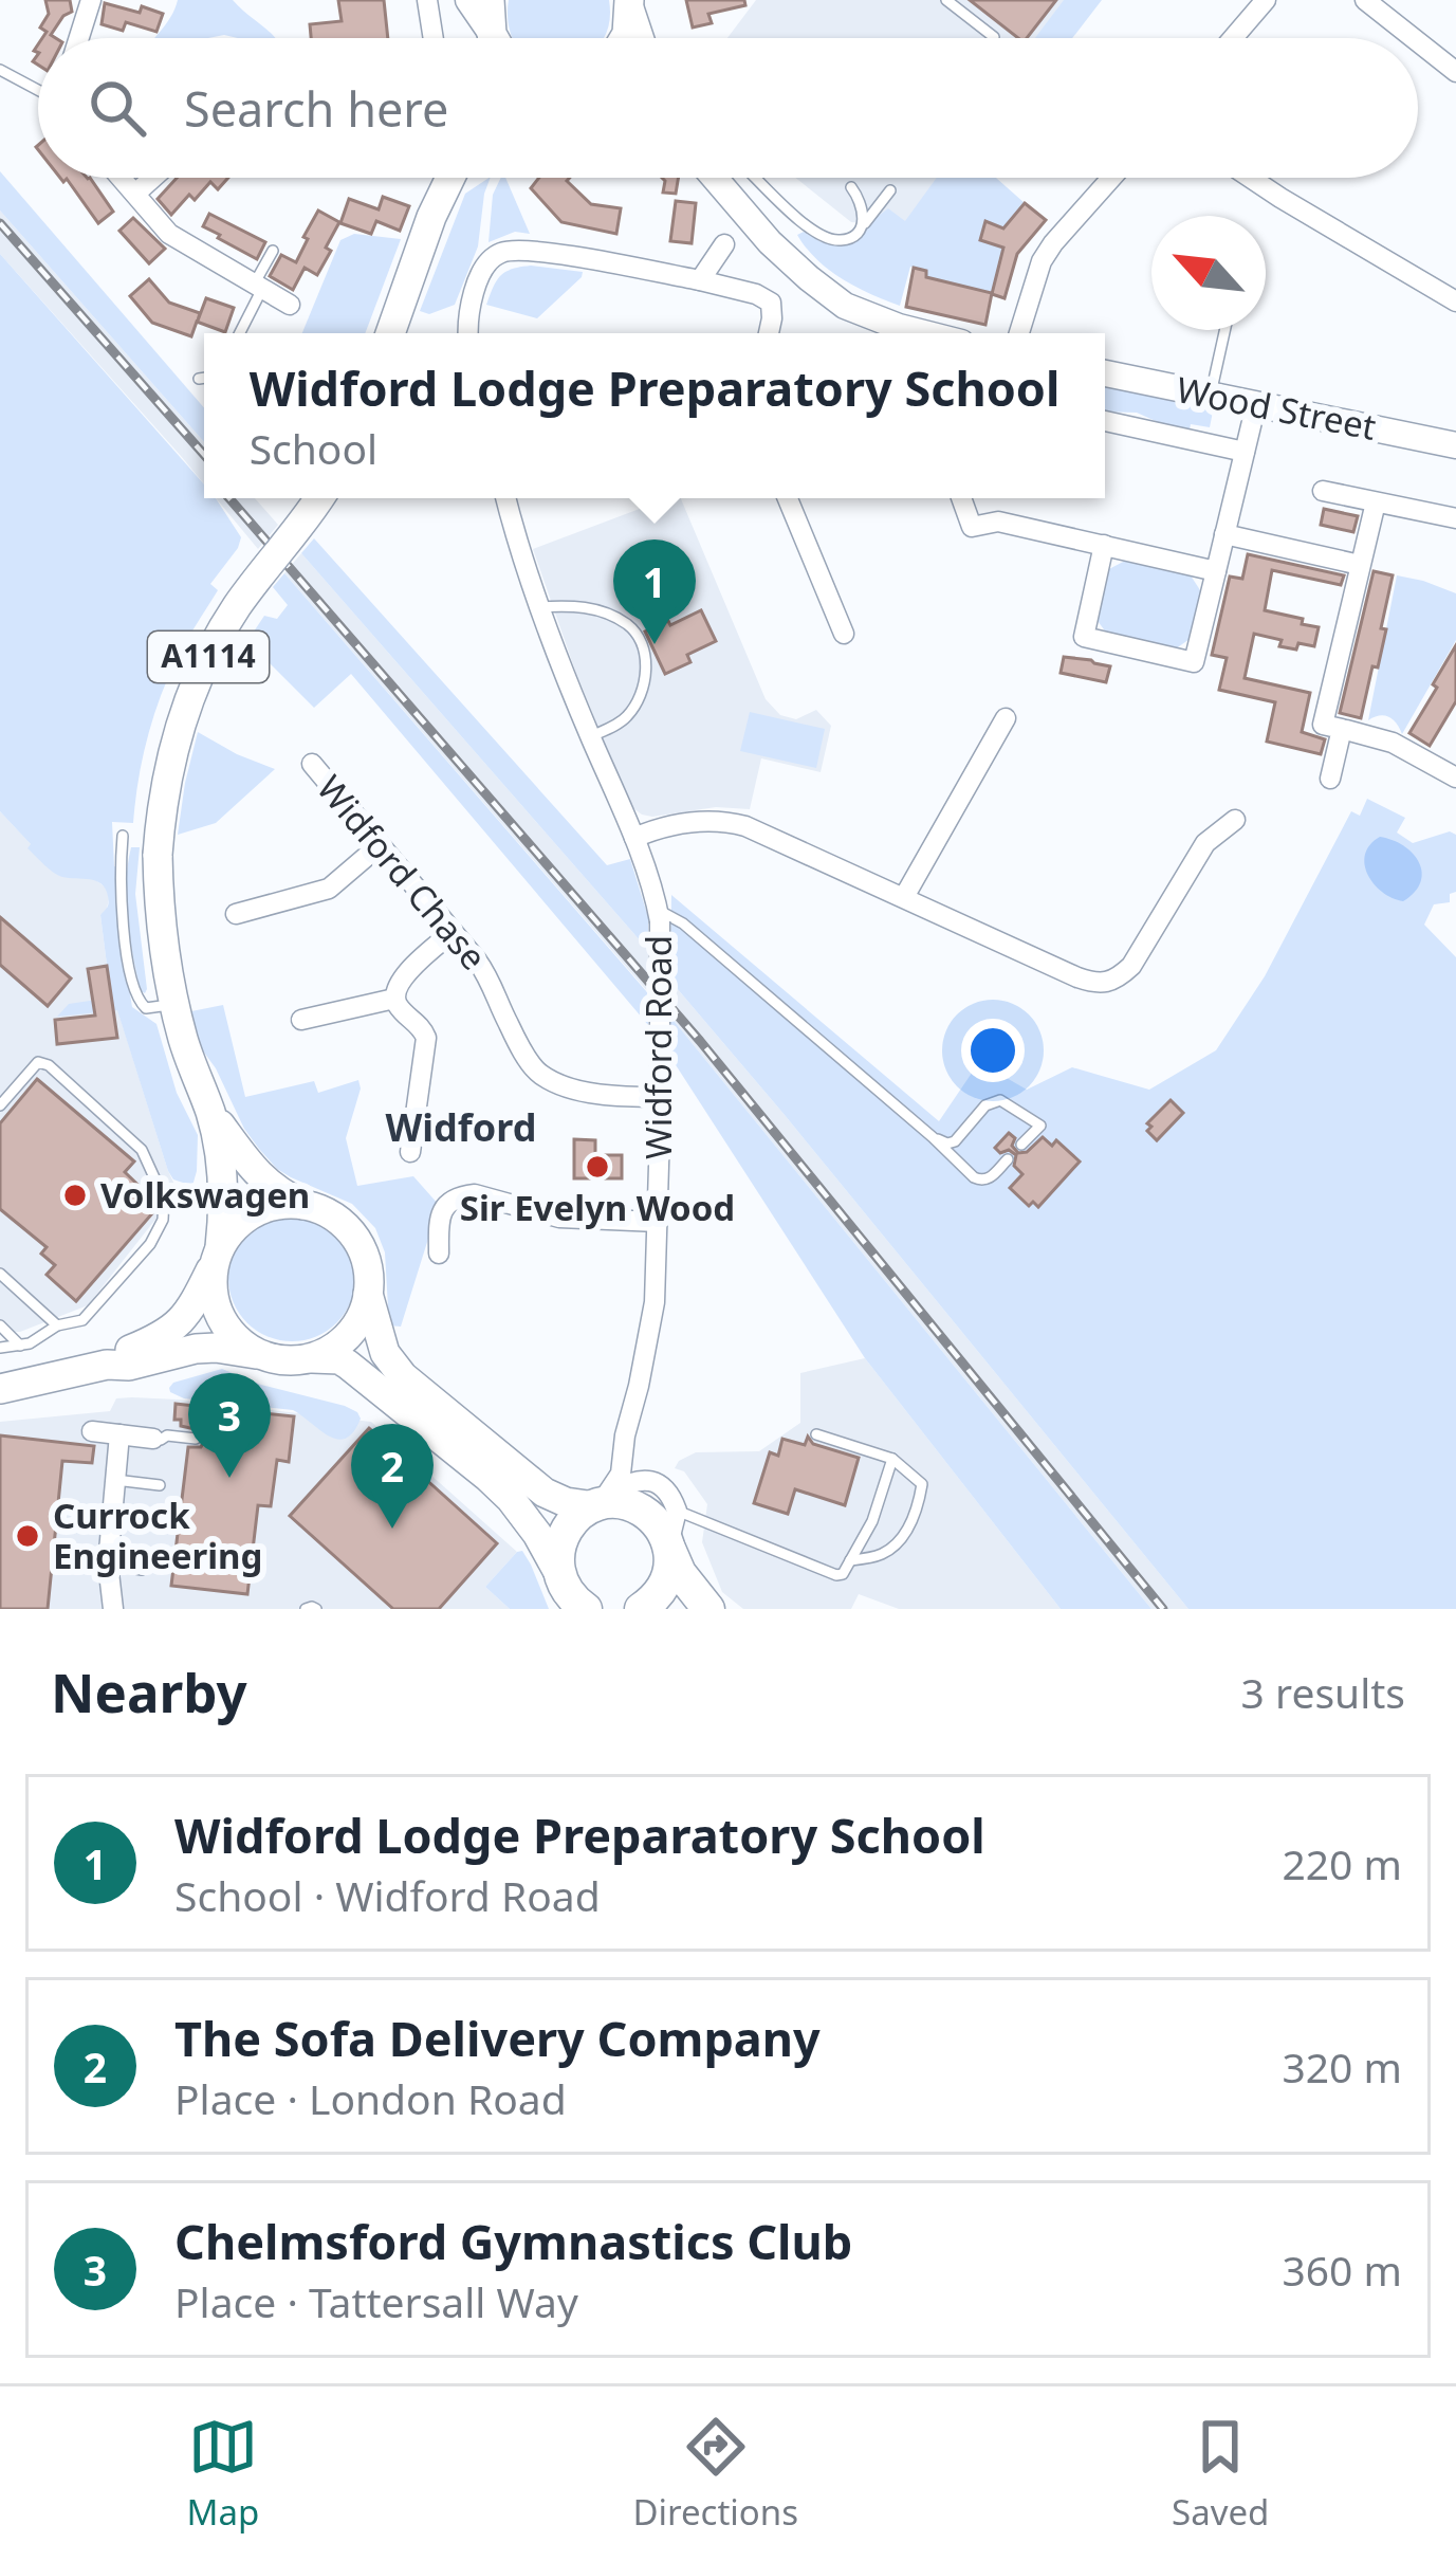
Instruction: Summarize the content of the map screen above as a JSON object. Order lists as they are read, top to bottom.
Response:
{
  "streets": {
    "main road": ["Wood Street", "A1114"],
    "street": ["Widford Chase", "Widford Road"]
  },
  "crossings": [
    ["A1114", "Widford Road"],
    ["Widford Chase", "Widford Road"]
  ],
  "districts": ["Widford"],
  "places": ["Sir Evelyn Wood", "Volkswagen", "Currock Engineering"],
  "north": "top left",
  "page": {
    "search": "Search here",
    "popup": ["Widford Lodge Preparatory School", "School"],
    "pins": ["1", "3", "2"],
    "heading": ["Nearby", "3 results"],
    "list": [
      {
        "mark": "1",
        "name": "Widford Lodge Preparatory School",
        "note": "School · Widford Road",
        "value": "220 m"
      },
      {
        "mark": "2",
        "name": "The Sofa Delivery Company",
        "note": "Place · London Road",
        "value": "320 m"
      },
      {
        "mark": "3",
        "name": "Chelmsford Gymnastics Club",
        "note": "Place · Tattersall Way",
        "value": "360 m"
      }
    ],
    "nav": ["Map", "Directions", "Saved"]
  }
}
